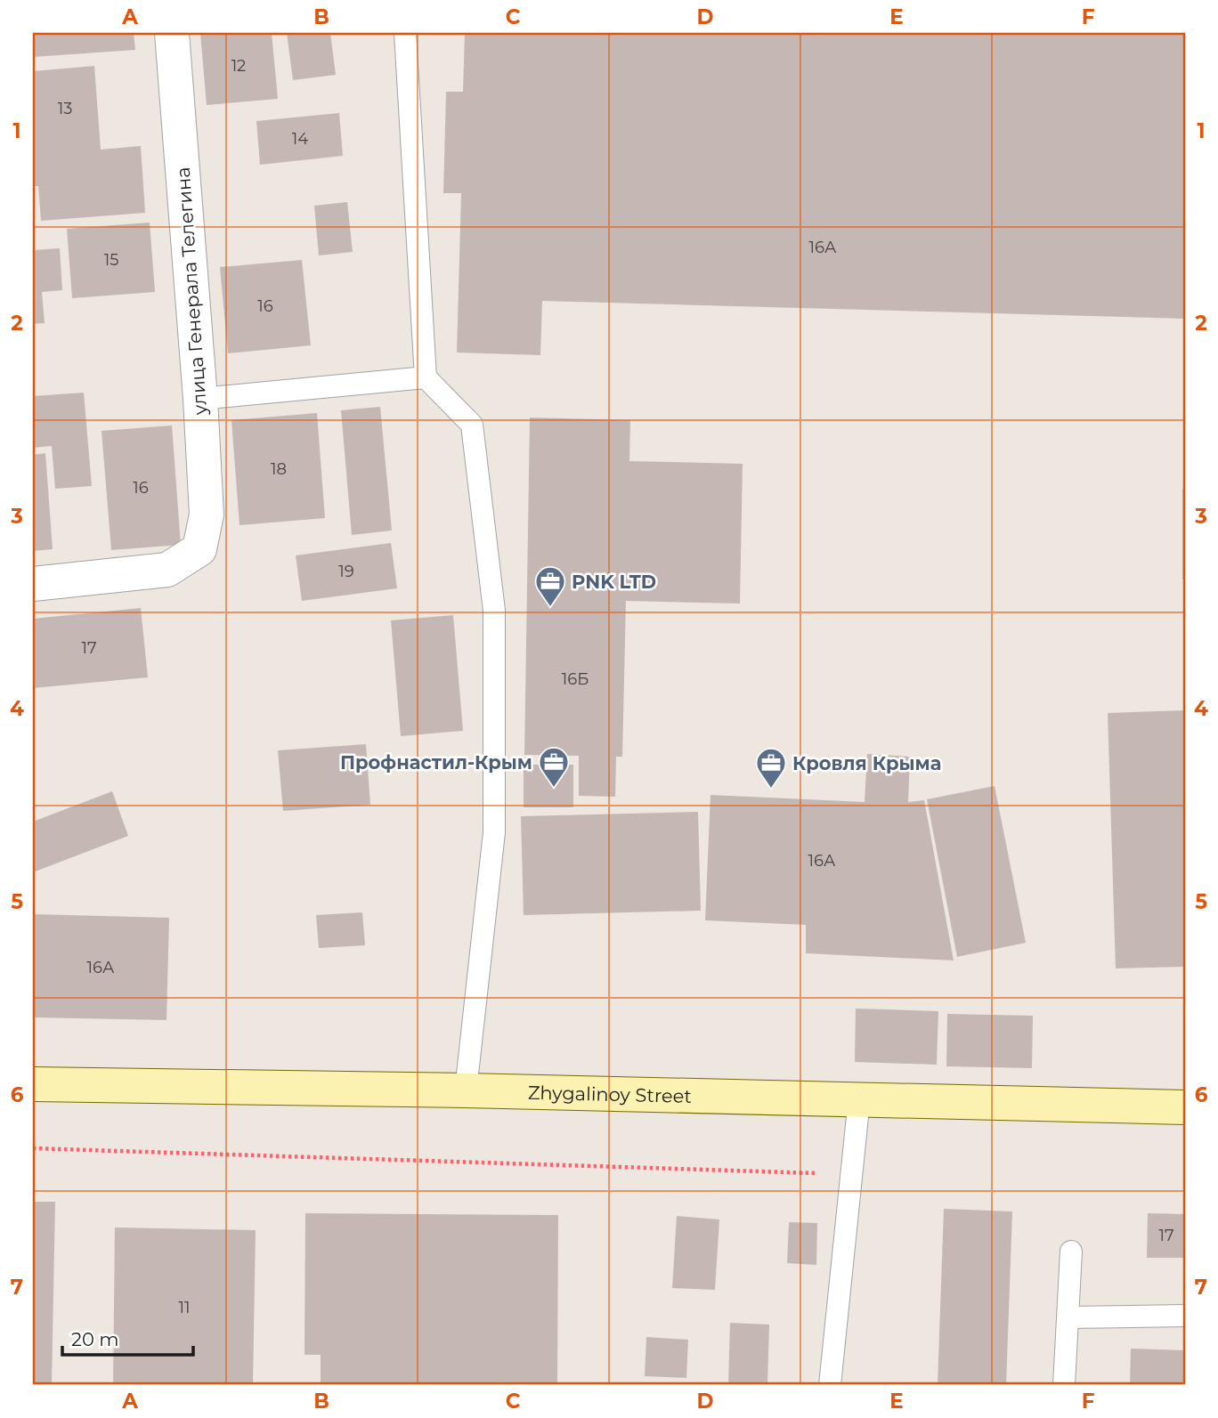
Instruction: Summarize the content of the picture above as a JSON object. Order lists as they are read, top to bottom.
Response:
{
  "streets": {
    "main road": ["Zhygalinoy Street"],
    "street": ["улица Генерала Телегина"]
  },
  "places": {
    "office": ["PNK LTD", "Профнастил-Крым", "Кровля Крыма"]
  },
  "house_numbers": [
    "12",
    "13",
    "14",
    "16А",
    "15",
    "16",
    "18",
    "16",
    "19",
    "17",
    "16Б",
    "16А",
    "16А",
    "17",
    "11"
  ],
  "scale_bar": "20 m",
  "grid": {
    "columns": [
      "A",
      "B",
      "C",
      "D",
      "E",
      "F"
    ],
    "rows": [
      "1",
      "2",
      "3",
      "4",
      "5",
      "6",
      "7"
    ]
  }
}
